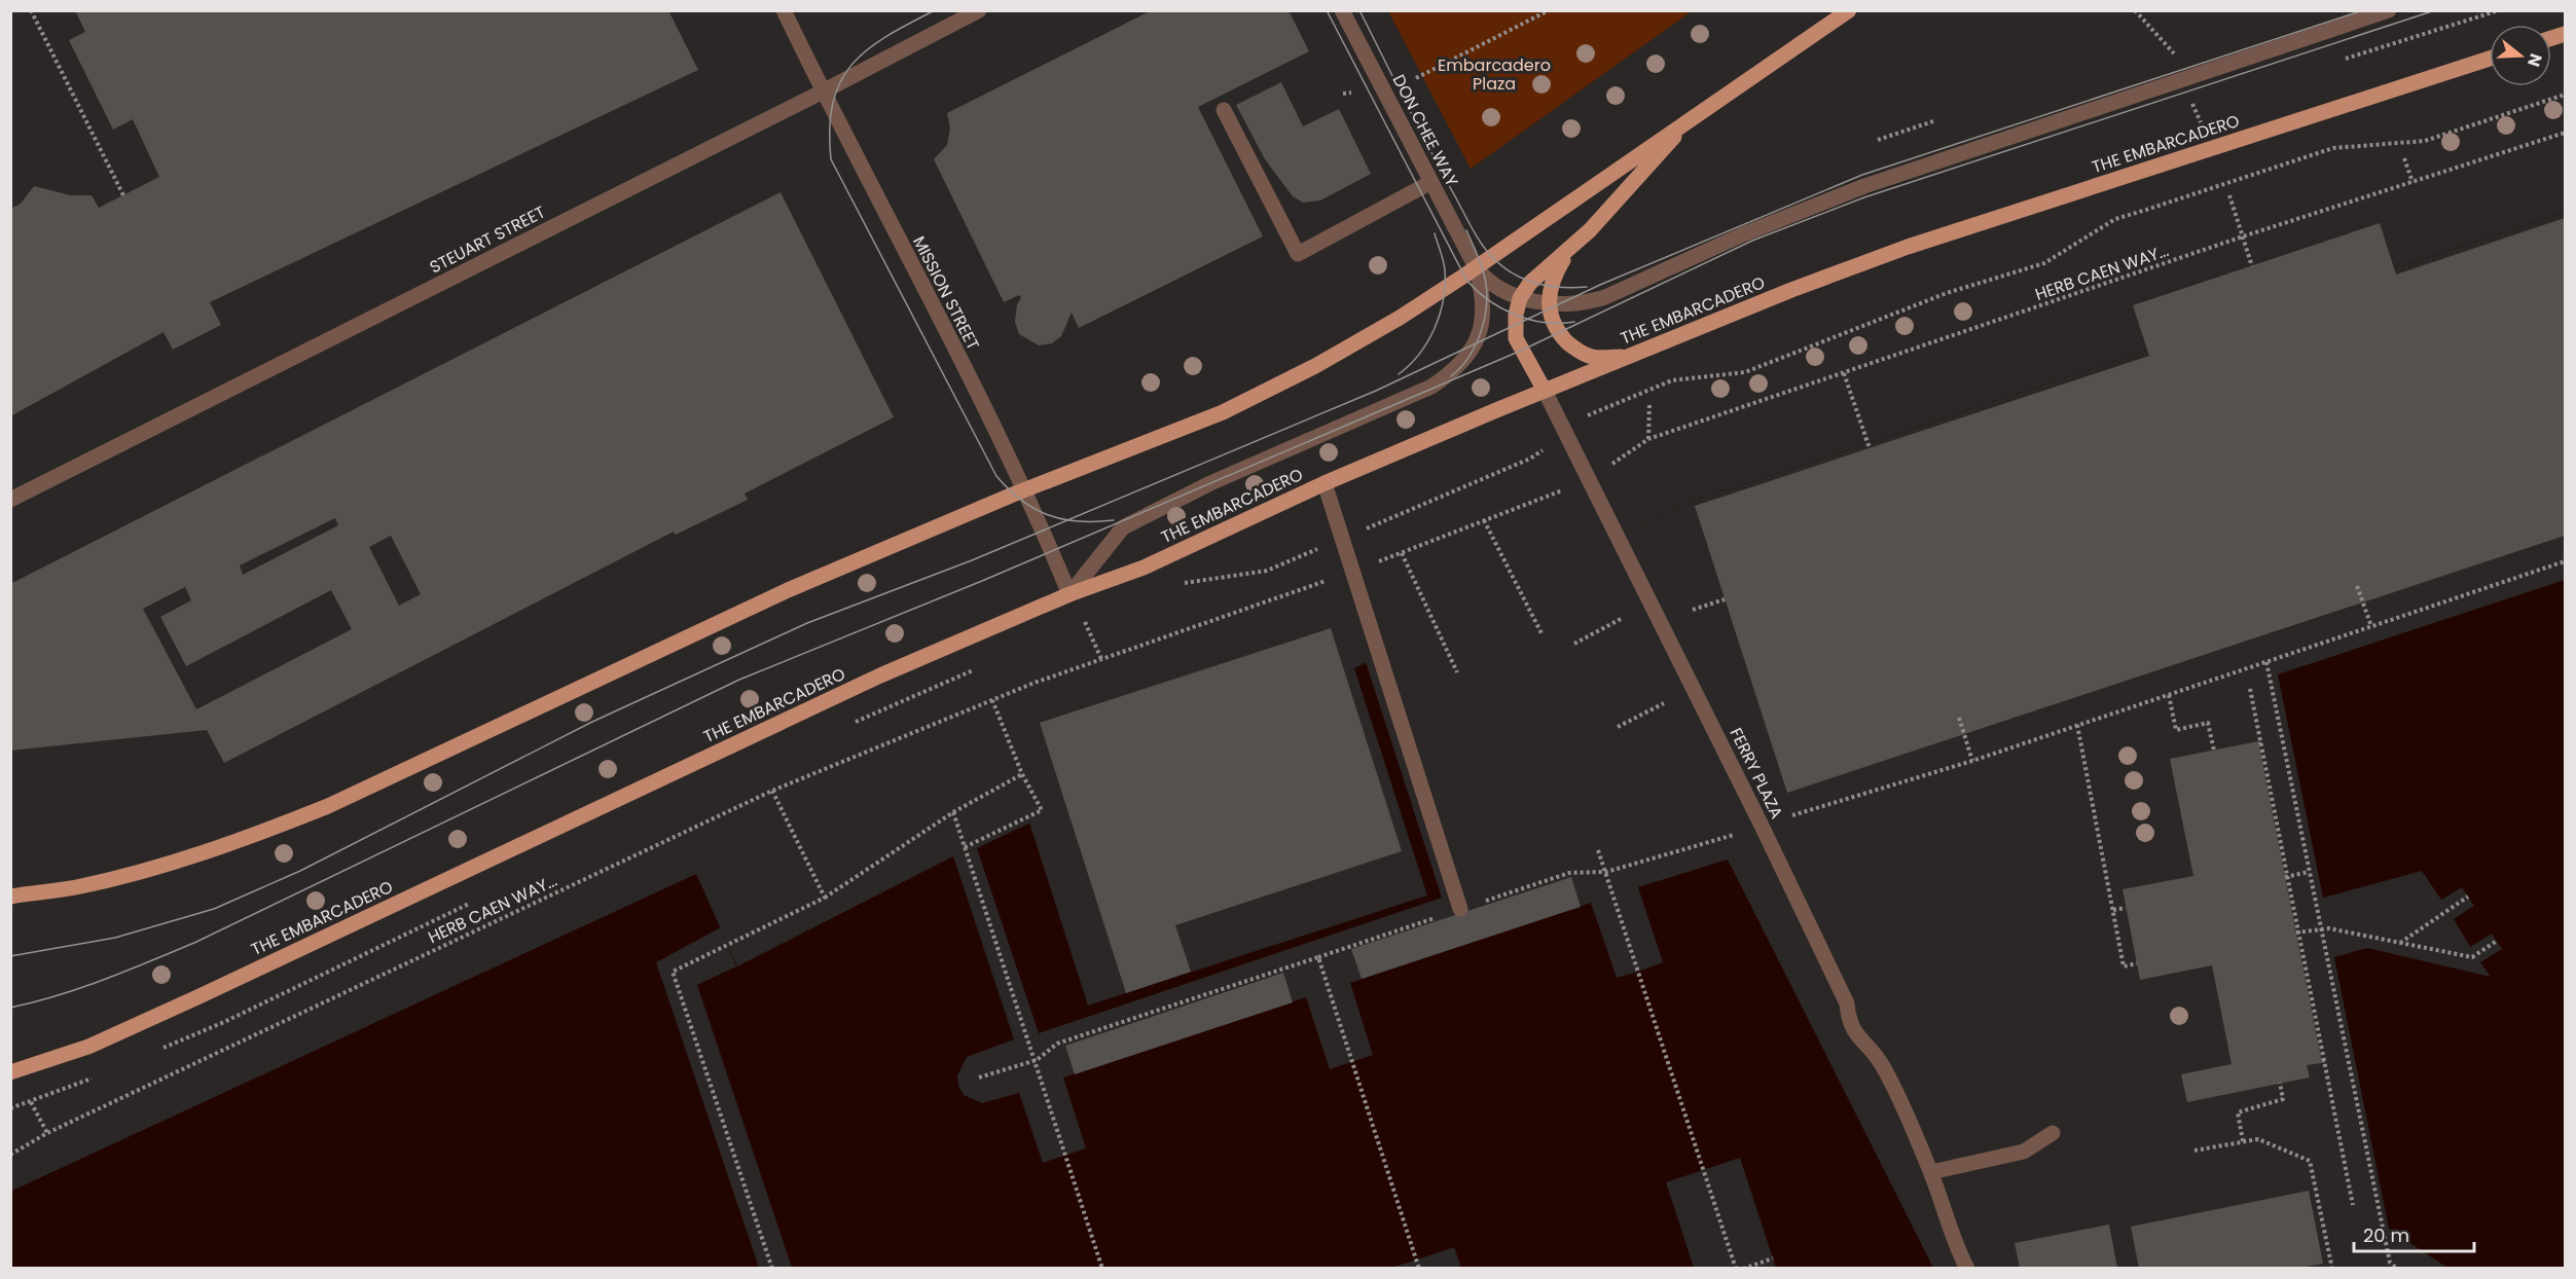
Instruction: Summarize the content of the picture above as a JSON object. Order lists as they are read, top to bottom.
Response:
{
  "streets": {
    "main road": ["THE EMBARCADERO"],
    "street": [
      "DON CHEE WAY",
      "STEUART STREET",
      "MISSION STREET",
      "FERRY PLAZA"
    ],
    "path": ["HERB CAEN WAY..."]
  },
  "crossings": [
    ["THE EMBARCADERO", "MISSION STREET"],
    ["THE EMBARCADERO", "FERRY PLAZA"],
    ["STEUART STREET", "MISSION STREET"]
  ],
  "parks": ["Embarcadero Plaza"],
  "scale_bar": "20 m",
  "north": "right"
}
